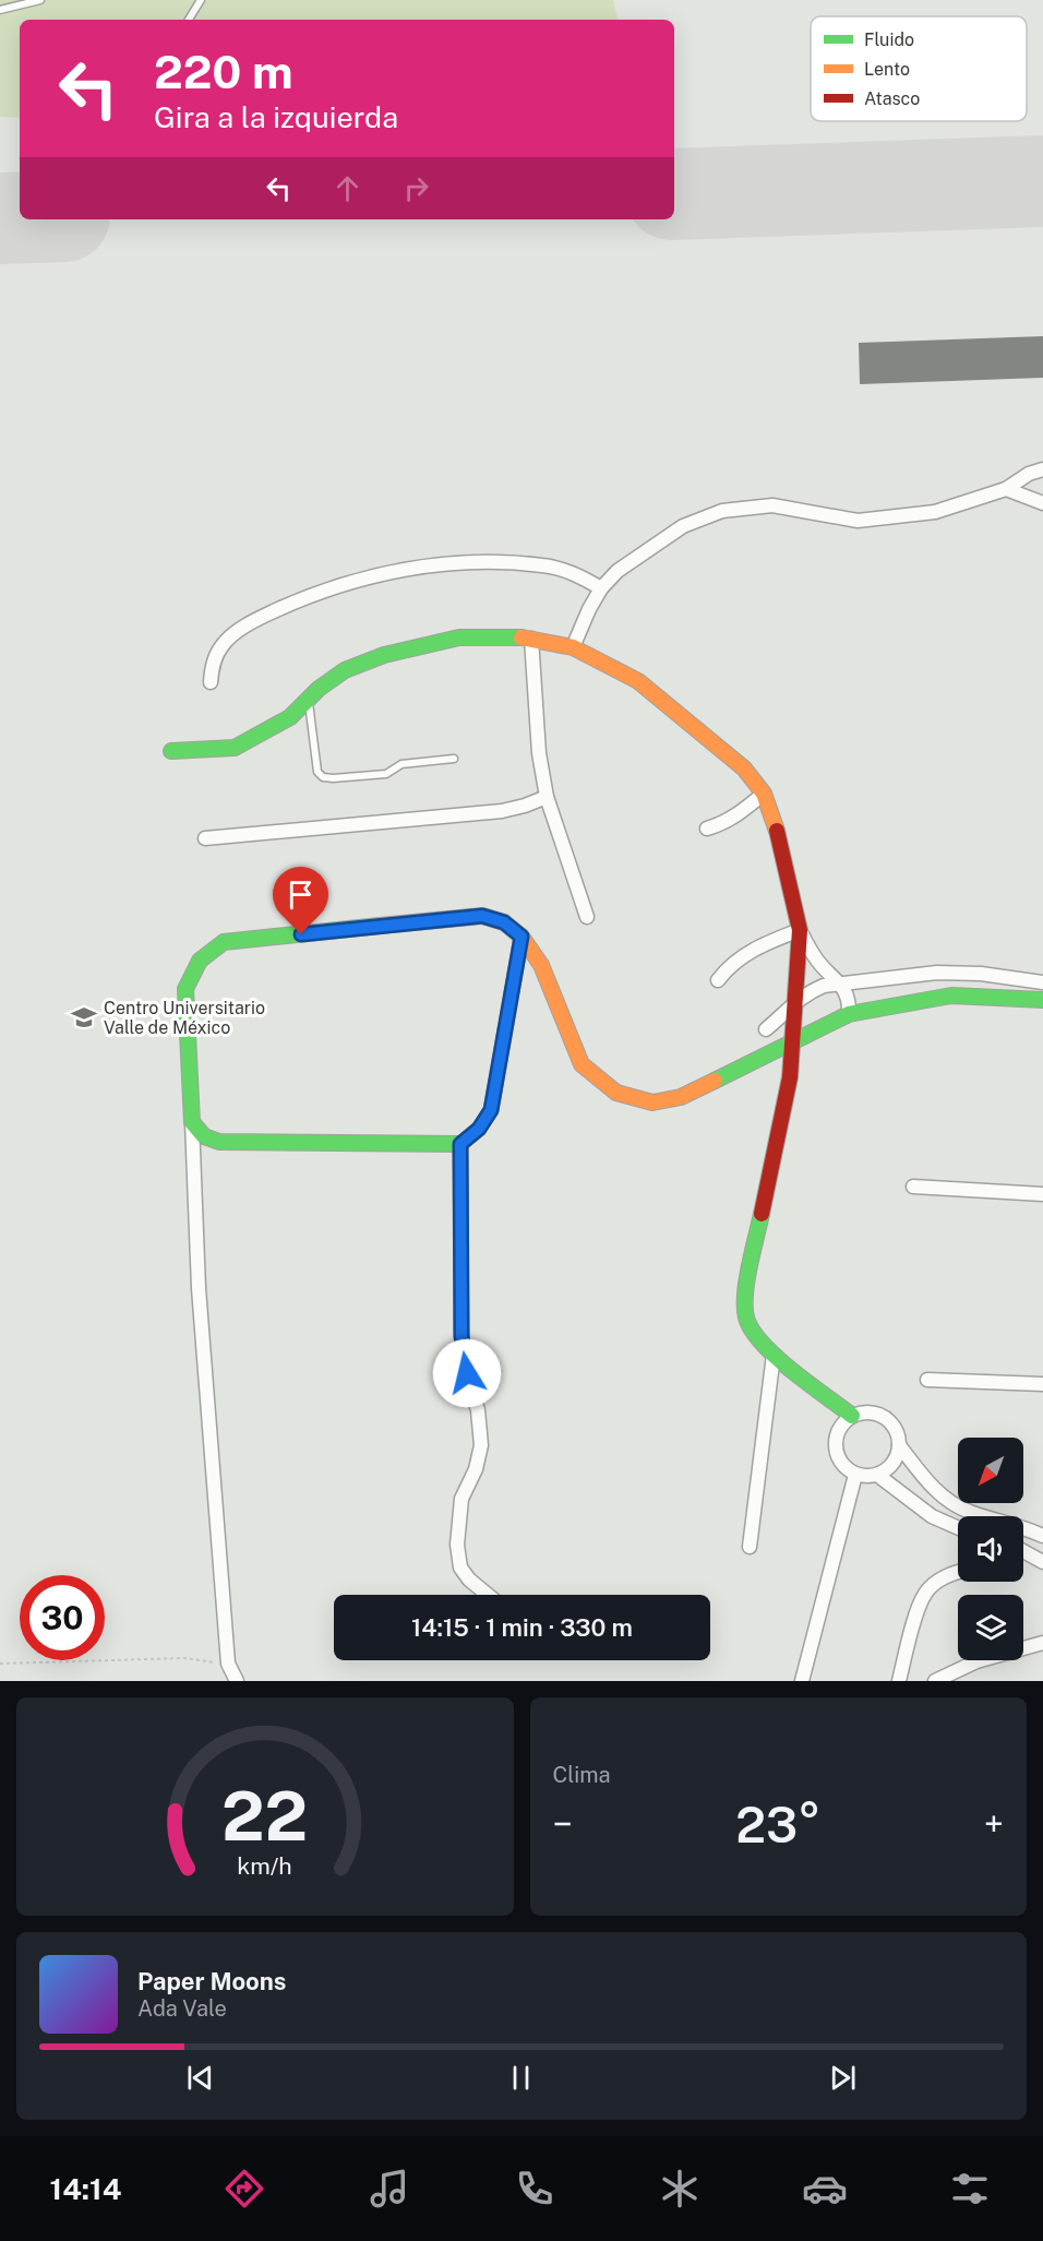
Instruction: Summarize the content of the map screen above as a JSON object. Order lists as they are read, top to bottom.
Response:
{
  "places": {
    "school or university": ["Centro Universitario Valle de México"]
  },
  "legend": ["Fluido", "Lento", "Atasco"],
  "north": "bottom left",
  "page": {
    "turn": ["220 m", "Gira a la izquierda"],
    "limit": "30",
    "trip": "14:15 · 1 min · 330 m",
    "tile": "Clima",
    "heat": ["−", "23°", "+"],
    "song": ["Paper Moons", "Ada Vale"],
    "tabs": "14:14",
    "gauge": ["22", "km/h"]
  }
}
